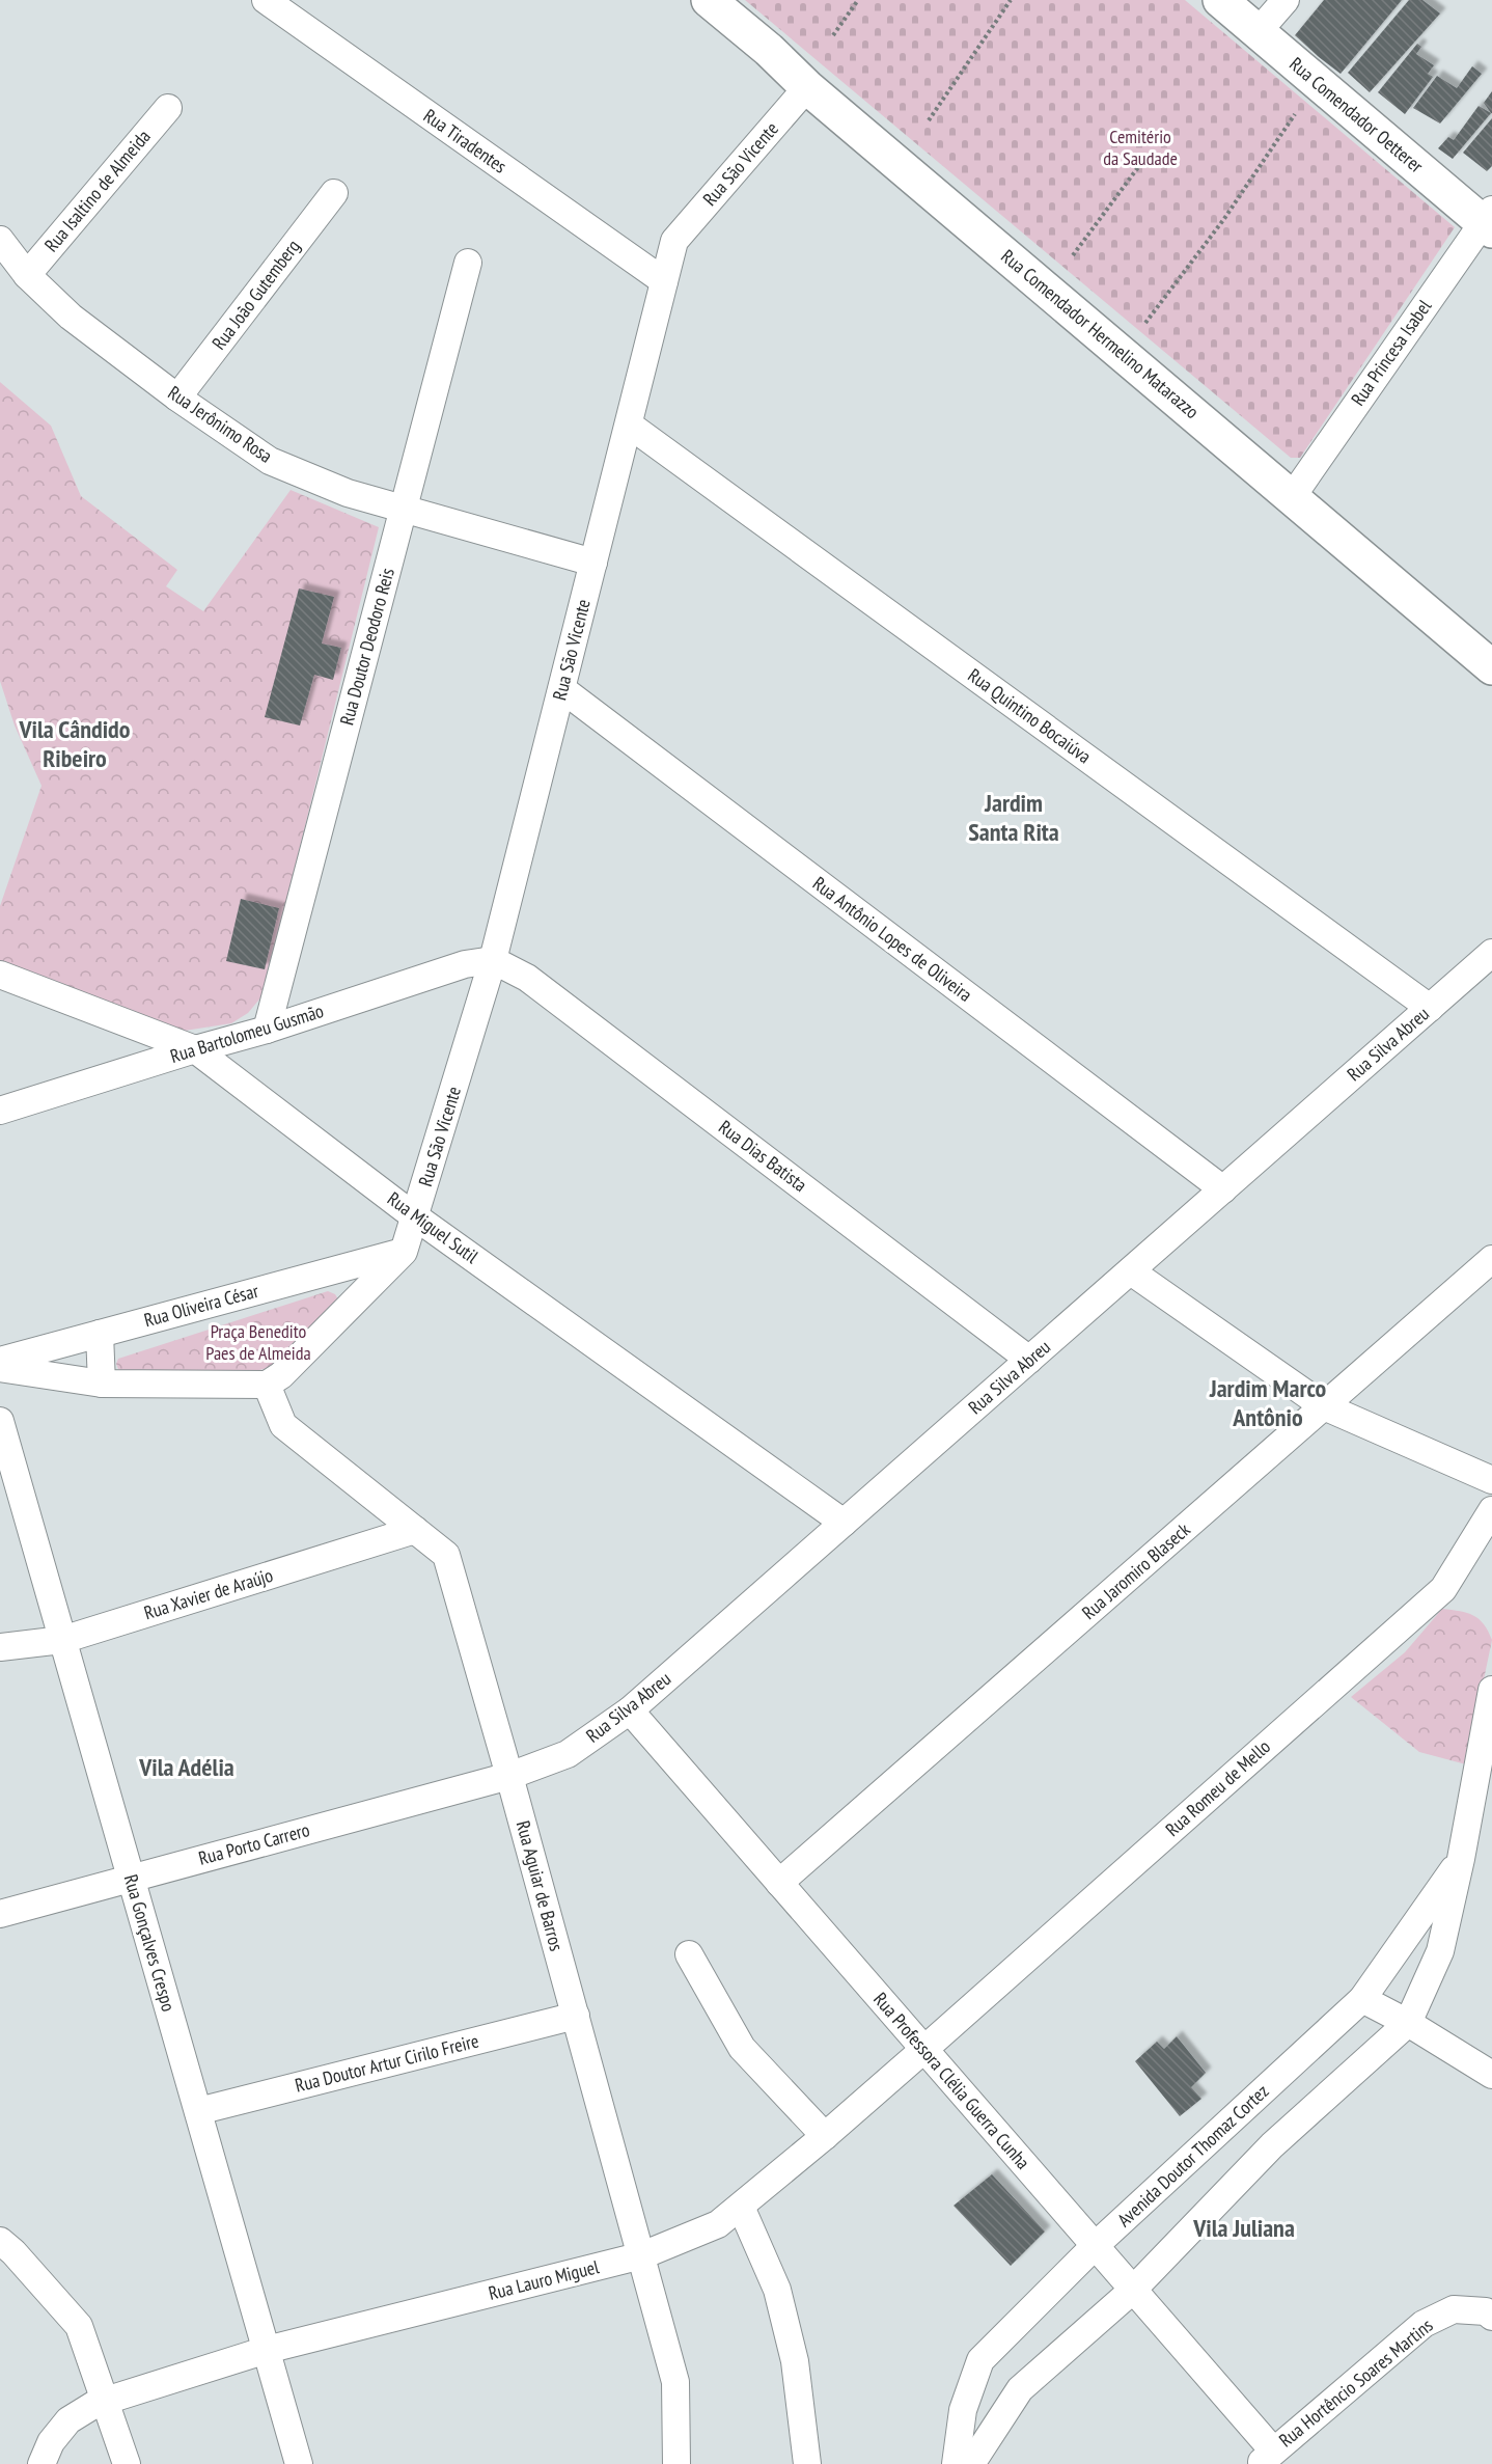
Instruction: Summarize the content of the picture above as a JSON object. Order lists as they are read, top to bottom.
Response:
{
  "streets": {
    "main road": ["Rua Comendador Oetterer", "Rua Comendador Hermelino Matarazzo"],
    "street": [
      "Rua Tiradentes",
      "Rua São Vicente",
      "Rua Isaltino de Almeida",
      "Rua João Gutemberg",
      "Rua Princesa Isabel",
      "Rua Jerônimo Rosa",
      "Rua Doutor Deodoro Reis",
      "Rua Quintino Bocaiúva",
      "Rua Antônio Lopes de Oliveira",
      "Rua Bartolomeu Gusmão",
      "Rua Silva Abreu",
      "Rua Dias Batista",
      "Rua Miguel Sutil",
      "Rua Oliveira César",
      "Rua Jaromiro Blaseck",
      "Rua Xavier de Araújo",
      "Rua Romeu de Mello",
      "Rua Porto Carrero",
      "Rua Aguiar de Barros",
      "Rua Gonçalves Crespo",
      "Rua Doutor Artur Cirilo Freire",
      "Rua Professora Clélia Guerra Cunha",
      "Avenida Doutor Thomaz Cortez",
      "Rua Lauro Miguel",
      "Rua Hortêncio Soares Martins"
    ]
  },
  "crossings": [
    ["Rua Comendador Oetterer", "Rua Princesa Isabel"],
    ["Rua Tiradentes", "Rua São Vicente"],
    ["Rua São Vicente", "Rua Comendador Hermelino Matarazzo"],
    ["Rua São Vicente", "Rua Jerônimo Rosa"],
    ["Rua São Vicente", "Rua Quintino Bocaiúva"],
    ["Rua São Vicente", "Rua Antônio Lopes de Oliveira"],
    ["Rua São Vicente", "Rua Bartolomeu Gusmão"],
    ["Rua São Vicente", "Rua Dias Batista"],
    ["Rua São Vicente", "Rua Miguel Sutil"],
    ["Rua São Vicente", "Rua Oliveira César"],
    ["Rua Isaltino de Almeida", "Rua Jerônimo Rosa"],
    ["Rua João Gutemberg", "Rua Jerônimo Rosa"],
    ["Rua Comendador Hermelino Matarazzo", "Rua Princesa Isabel"],
    ["Rua Jerônimo Rosa", "Rua Doutor Deodoro Reis"],
    ["Rua Doutor Deodoro Reis", "Rua Bartolomeu Gusmão"],
    ["Rua Quintino Bocaiúva", "Rua Silva Abreu"],
    ["Rua Antônio Lopes de Oliveira", "Rua Silva Abreu"],
    ["Rua Bartolomeu Gusmão", "Rua Dias Batista"],
    ["Rua Bartolomeu Gusmão", "Rua Miguel Sutil"],
    ["Rua Silva Abreu", "Rua Dias Batista"],
    ["Rua Silva Abreu", "Rua Miguel Sutil"],
    ["Rua Silva Abreu", "Rua Porto Carrero"],
    ["Rua Silva Abreu", "Rua Aguiar de Barros"],
    ["Rua Silva Abreu", "Rua Professora Clélia Guerra Cunha"],
    ["Rua Jaromiro Blaseck", "Rua Professora Clélia Guerra Cunha"],
    ["Rua Xavier de Araújo", "Rua Aguiar de Barros"],
    ["Rua Xavier de Araújo", "Rua Gonçalves Crespo"],
    ["Rua Romeu de Mello", "Rua Professora Clélia Guerra Cunha"],
    ["Rua Romeu de Mello", "Rua Lauro Miguel"],
    ["Rua Porto Carrero", "Rua Aguiar de Barros"],
    ["Rua Porto Carrero", "Rua Gonçalves Crespo"],
    ["Rua Aguiar de Barros", "Rua Doutor Artur Cirilo Freire"],
    ["Rua Aguiar de Barros", "Rua Lauro Miguel"],
    ["Rua Gonçalves Crespo", "Rua Doutor Artur Cirilo Freire"],
    ["Rua Gonçalves Crespo", "Rua Lauro Miguel"],
    ["Rua Professora Clélia Guerra Cunha", "Avenida Doutor Thomaz Cortez"],
    ["Rua Professora Clélia Guerra Cunha", "Rua Lauro Miguel"],
    ["Rua Professora Clélia Guerra Cunha", "Rua Hortêncio Soares Martins"]
  ],
  "districts": [
    "Vila Cândido Ribeiro",
    "Jardim Santa Rita",
    "Jardim Marco Antônio",
    "Vila Adélia",
    "Vila Juliana"
  ],
  "parks": ["Cemitério da Saudade", "Praça Benedito Paes de Almeida"]
}
